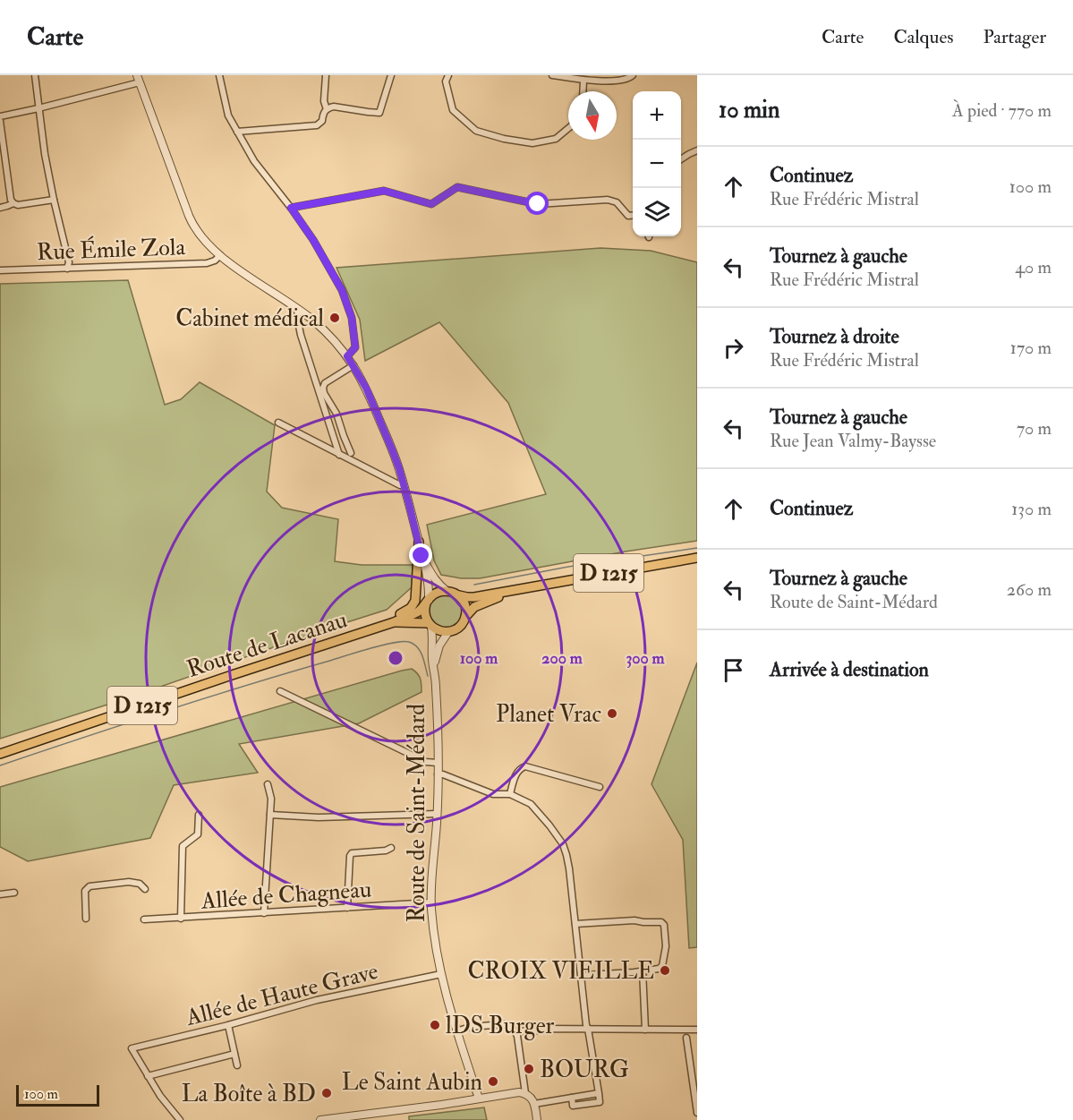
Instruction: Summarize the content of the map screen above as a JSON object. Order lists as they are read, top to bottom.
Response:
{
  "streets": {
    "main road": ["D 1215", "Route de Lacanau"],
    "street": [
      "Rue Émile Zola",
      "Route de Saint-Médard",
      "Allée de Chagneau",
      "Allée de Haute Grave"
    ]
  },
  "crossings": [
    ["D 1215", "Route de Lacanau"],
    ["D 1215", "Route de Saint-Médard"],
    ["Route de Lacanau", "Route de Saint-Médard"],
    ["Route de Saint-Médard", "Allée de Chagneau"],
    ["Route de Saint-Médard", "Allée de Haute Grave"]
  ],
  "places": [
    "Cabinet médical",
    "Planet Vrac",
    "CROIX VIEILLE",
    "lDS Burger",
    "BOURG",
    "Le Saint Aubin",
    "La Boîte à BD"
  ],
  "scale_bar": "100 m",
  "north": "bottom",
  "page": {
    "header": "Carte",
    "nav": ["Carte", "Calques", "Partager"],
    "heading": ["10 min", "À pied · 770 m"],
    "map_buttons": ["+", "−"],
    "list": [
      ["Continuez", "Rue Frédéric Mistral", "100 m"],
      ["Tournez à gauche", "Rue Frédéric Mistral", "40 m"],
      ["Tournez à droite", "Rue Frédéric Mistral", "170 m"],
      ["Tournez à gauche", "Rue Jean Valmy-Baysse", "70 m"],
      ["Continuez", "130 m"],
      ["Tournez à gauche", "Route de Saint-Médard", "260 m"],
      "Arrivée à destination"
    ],
    "scale": "100 m"
  },
  "rings": ["100 m", "200 m", "300 m"]
}
